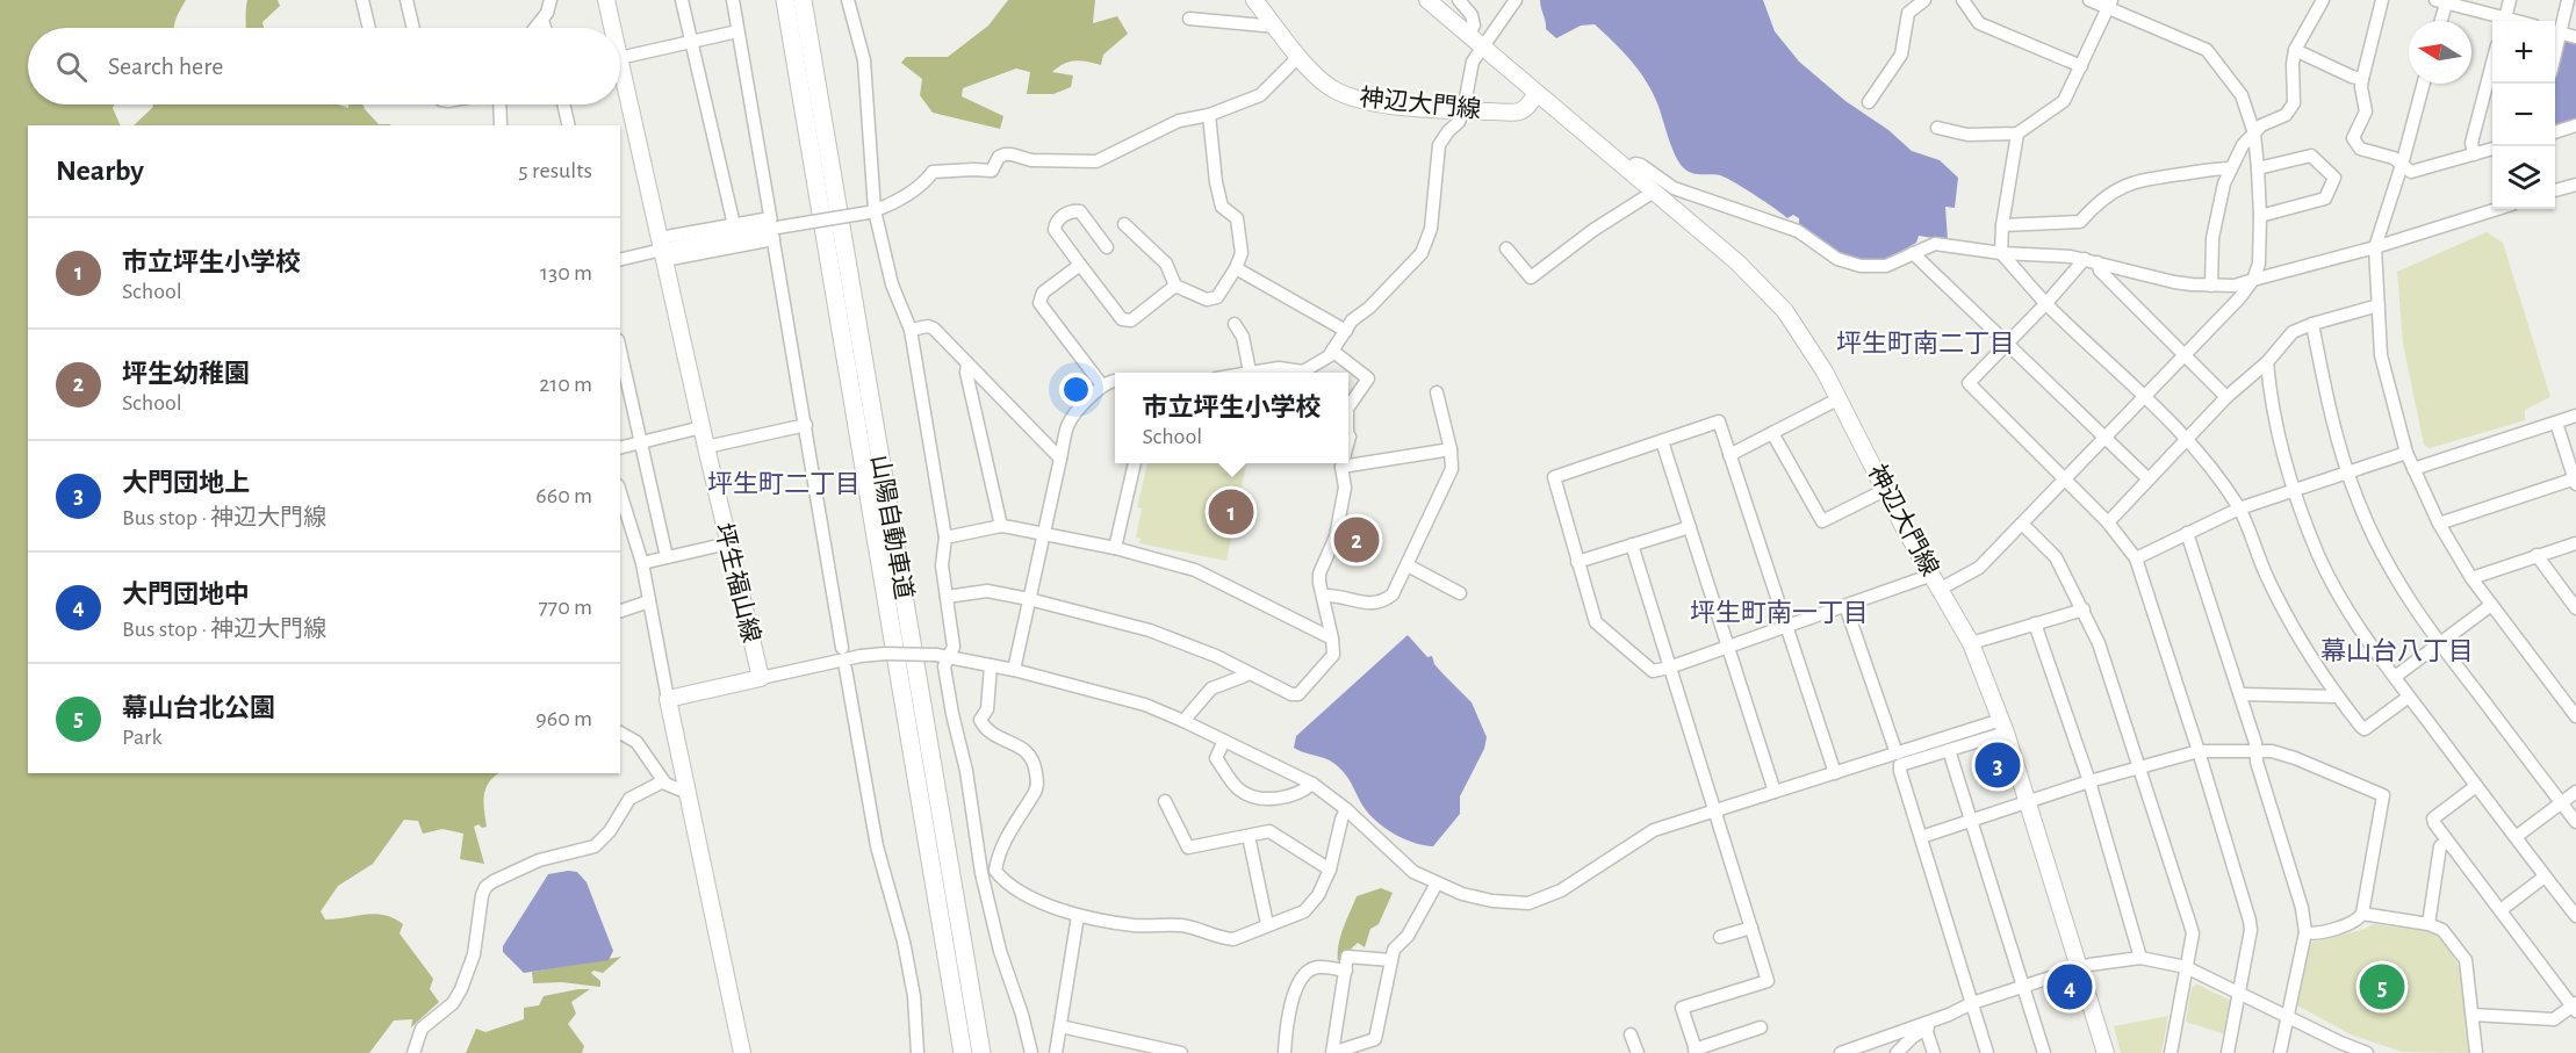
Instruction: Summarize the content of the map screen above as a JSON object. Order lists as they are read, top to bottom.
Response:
{
  "streets": {
    "highway": ["山陽自動車道"],
    "main road": ["神辺大門線", "坪生福山線"]
  },
  "districts": [
    "坪生町南二丁目",
    "坪生町二丁目",
    "坪生町南一丁目",
    "幕山台八丁目"
  ],
  "north": "left",
  "page": {
    "map_buttons": ["+", "−"],
    "search": "Search here",
    "heading": ["Nearby", "5 results"],
    "list": [
      {
        "mark": "1",
        "name": "市立坪生小学校",
        "note": "School",
        "value": "130 m"
      },
      {
        "mark": "2",
        "name": "坪生幼稚園",
        "note": "School",
        "value": "210 m"
      },
      {
        "mark": "3",
        "name": "大門団地上",
        "note": "Bus stop · 神辺大門線",
        "value": "660 m"
      },
      {
        "mark": "4",
        "name": "大門団地中",
        "note": "Bus stop · 神辺大門線",
        "value": "770 m"
      },
      {
        "mark": "5",
        "name": "幕山台北公園",
        "note": "Park",
        "value": "960 m"
      }
    ],
    "popup": ["市立坪生小学校", "School"],
    "pins": [
      "1",
      "2",
      "3",
      "4",
      "5"
    ]
  }
}
